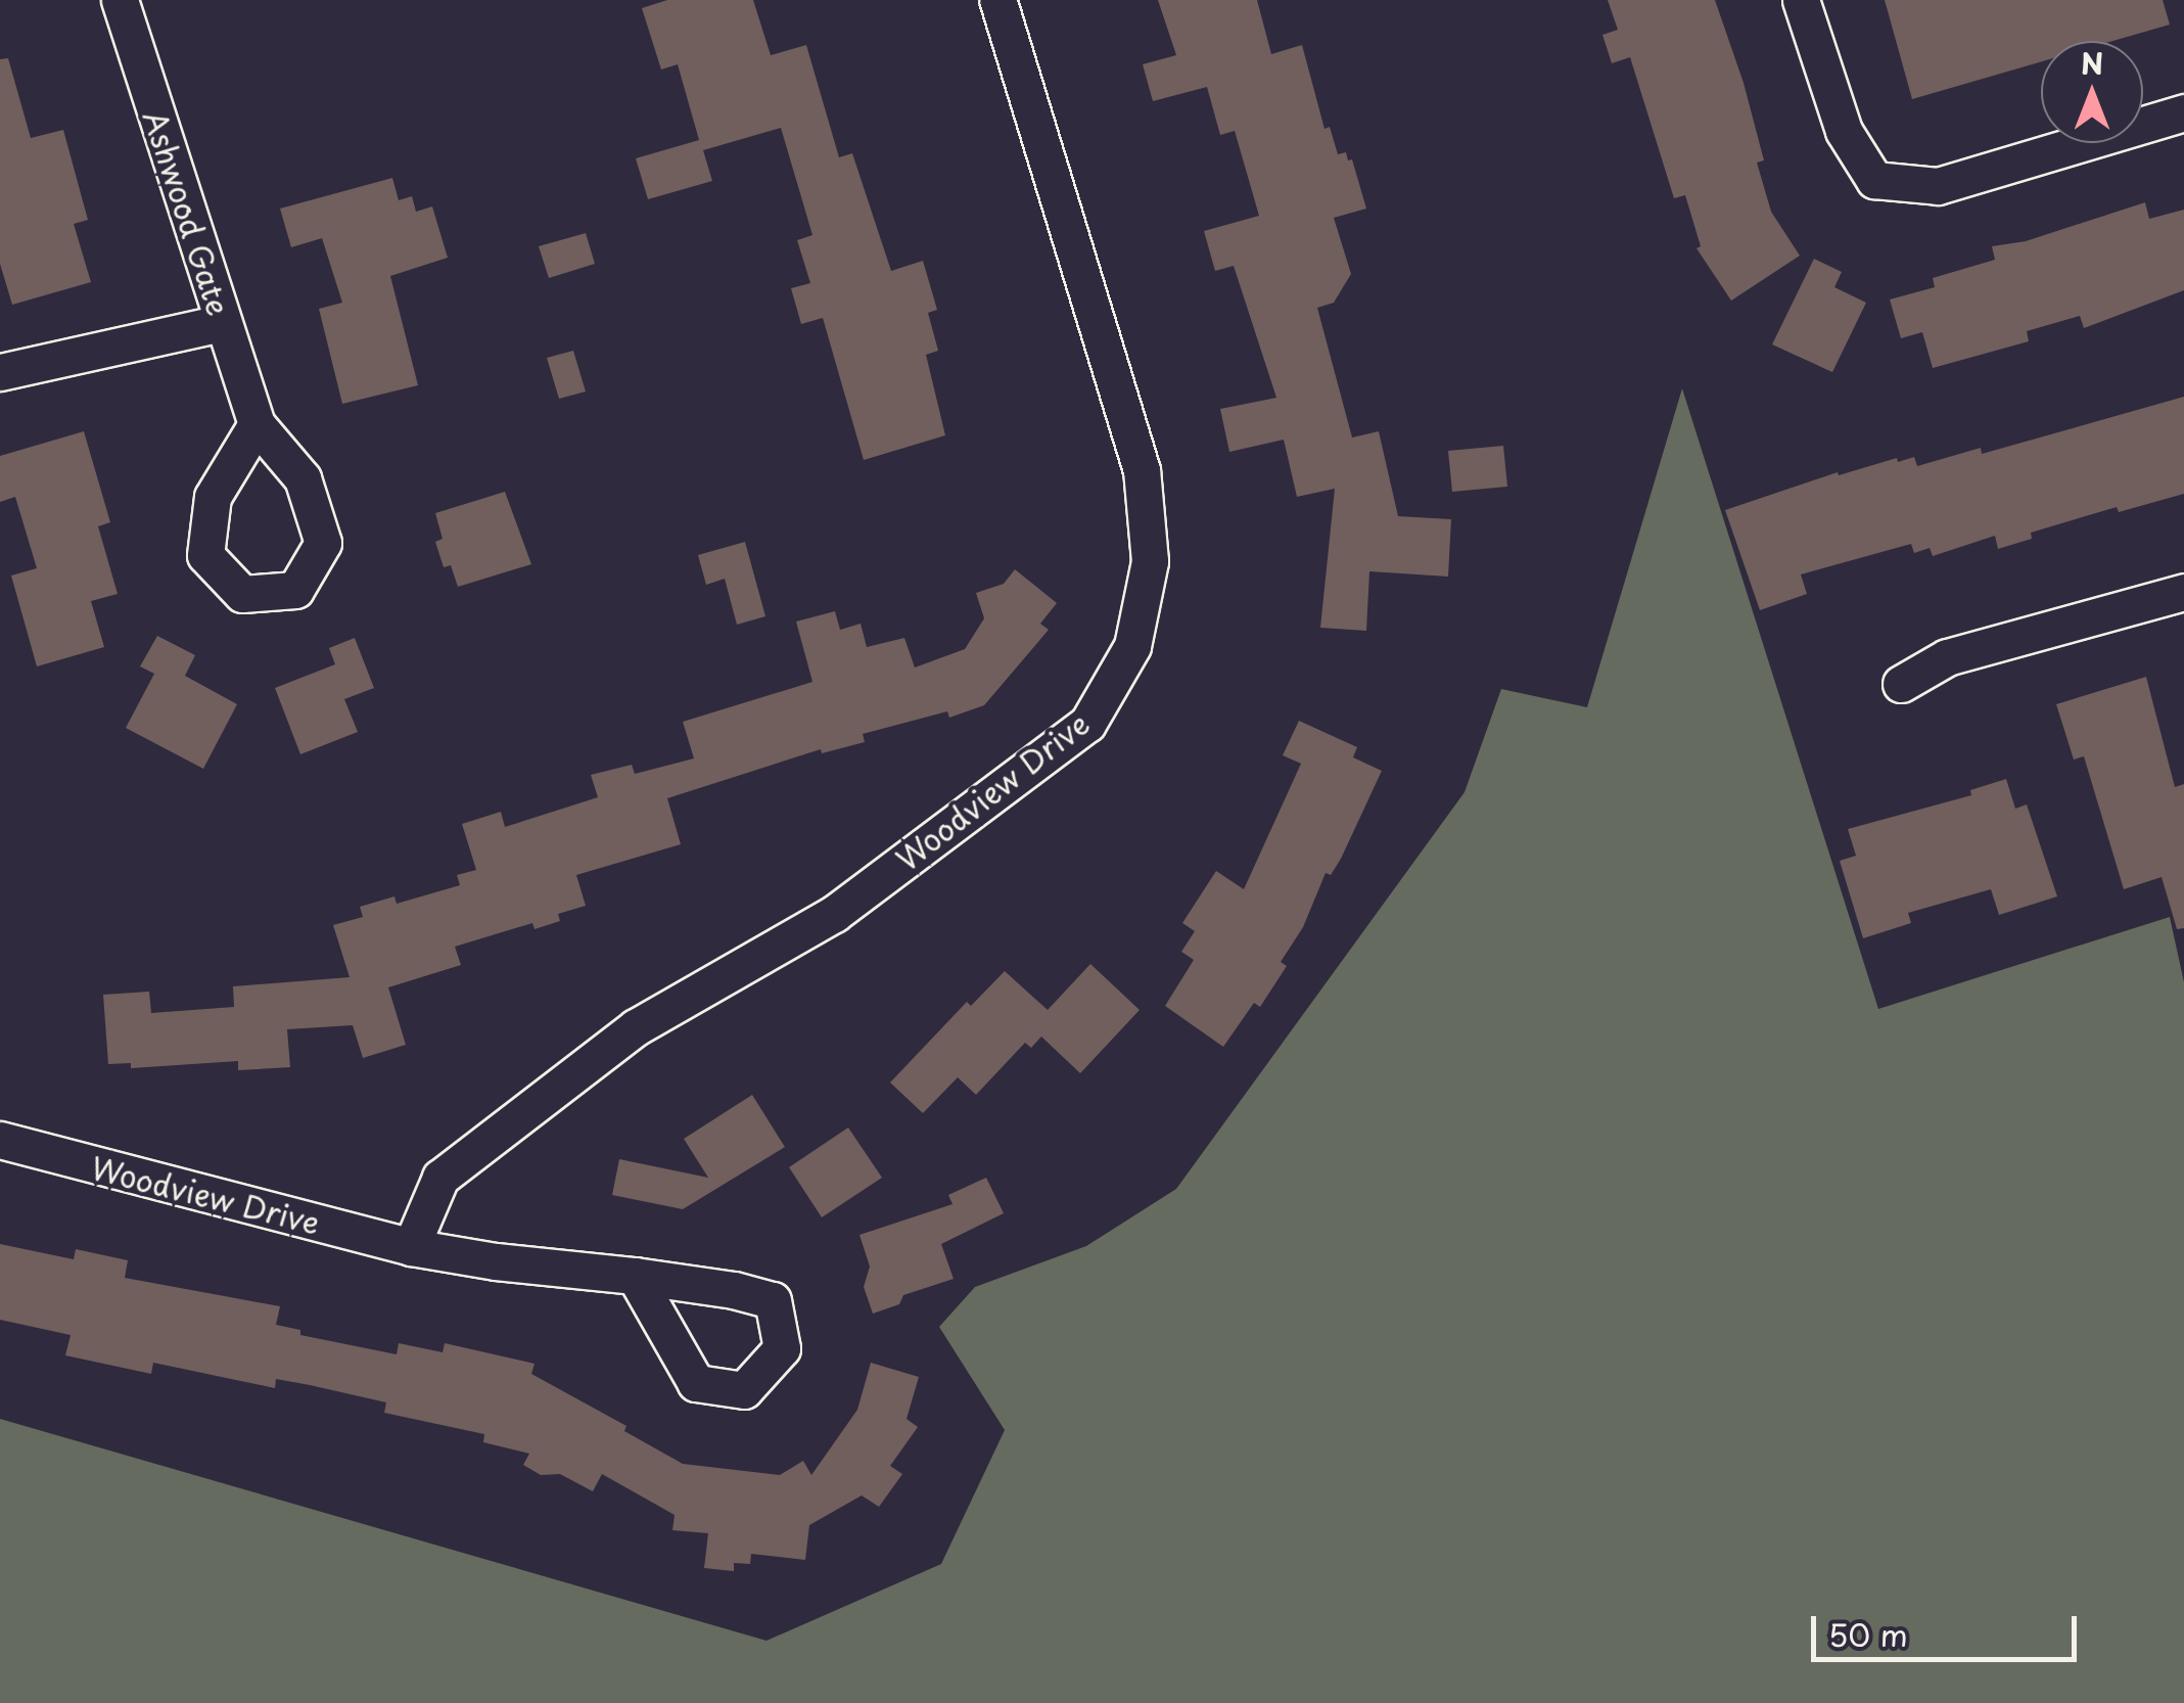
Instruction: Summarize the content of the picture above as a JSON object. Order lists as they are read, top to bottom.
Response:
{
  "streets": {
    "street": ["Ashwood Gate", "Woodview Drive"]
  },
  "scale_bar": "50 m",
  "north": "top"
}
